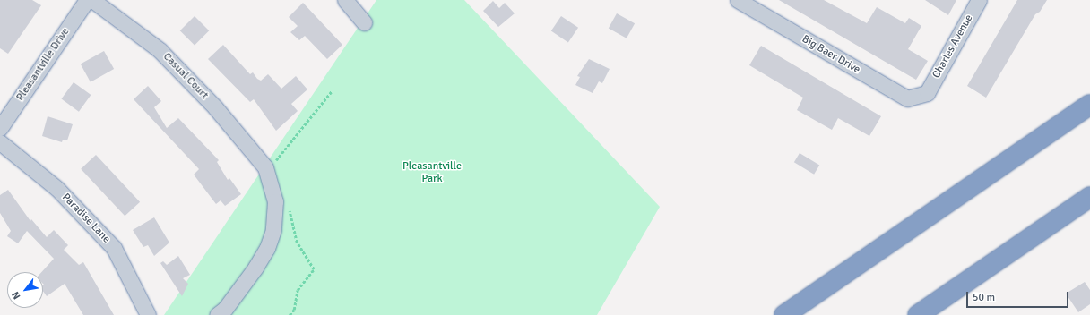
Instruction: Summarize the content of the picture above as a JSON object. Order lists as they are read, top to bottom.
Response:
{
  "streets": {
    "street": [
      "Charles Avenue",
      "Big Baer Drive",
      "Pleasantville Drive",
      "Casual Court",
      "Paradise Lane"
    ]
  },
  "crossings": [
    ["Charles Avenue", "Big Baer Drive"]
  ],
  "parks": ["Pleasantville Park"],
  "scale_bar": "50 m",
  "north": "bottom left"
}
